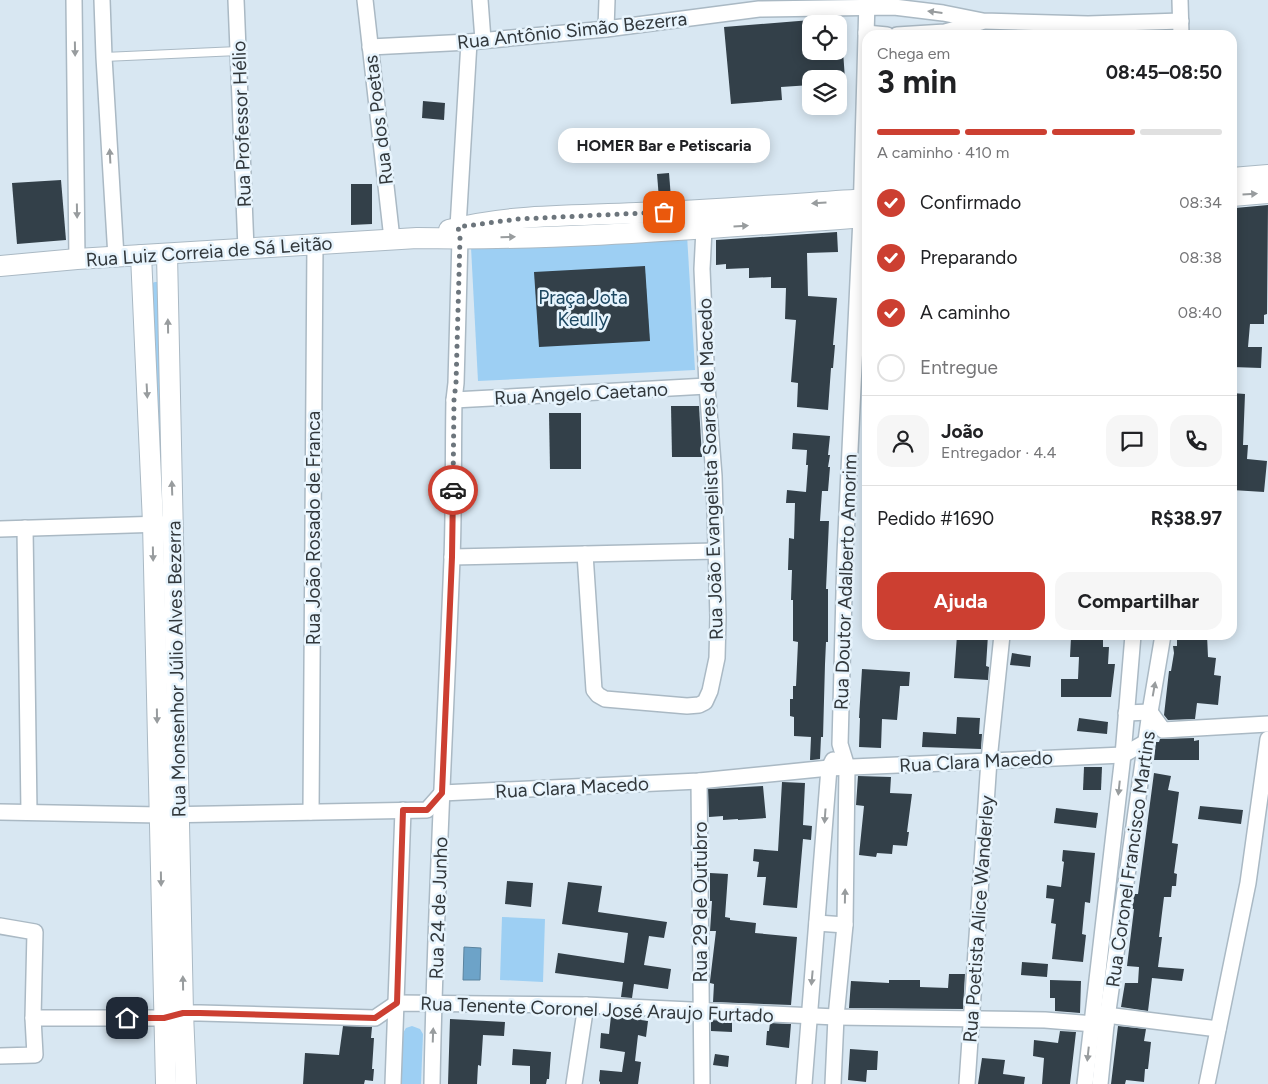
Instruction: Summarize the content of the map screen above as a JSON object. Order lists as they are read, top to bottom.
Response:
{
  "streets": {
    "street": [
      "Rua Antônio Simão Bezerra",
      "Rua dos Poetas",
      "Rua Professor Hélio",
      "Rua Luiz Correia de Sá Leitão",
      "Rua Angelo Caetano",
      "Rua João Evangelista Soares de Macedo",
      "Rua João Rosado de Franca",
      "Rua Doutor Adalberto Amorim",
      "Rua Monsenhor Júlio Alves Bezerra",
      "Rua Clara Macedo",
      "Rua Coronel Francisco Martins",
      "Rua 29 de Outubro",
      "Rua 24 de Junho",
      "Rua Poetista Alice Wanderley",
      "Rua Tenente Coronel José Araujo Furtado"
    ]
  },
  "crossings": [
    ["Rua Antônio Simão Bezerra", "Rua dos Poetas"],
    ["Rua Antônio Simão Bezerra", "Rua Doutor Adalberto Amorim"],
    ["Rua Antônio Simão Bezerra", "Rua 24 de Junho"],
    ["Rua dos Poetas", "Rua Luiz Correia de Sá Leitão"],
    ["Rua Professor Hélio", "Rua Luiz Correia de Sá Leitão"],
    ["Rua Luiz Correia de Sá Leitão", "Rua João Evangelista Soares de Macedo"],
    ["Rua Luiz Correia de Sá Leitão", "Rua João Rosado de Franca"],
    ["Rua Luiz Correia de Sá Leitão", "Rua Monsenhor Júlio Alves Bezerra"],
    ["Rua Luiz Correia de Sá Leitão", "Rua 24 de Junho"],
    ["Rua Angelo Caetano", "Rua João Evangelista Soares de Macedo"],
    ["Rua Angelo Caetano", "Rua 24 de Junho"],
    ["Rua Doutor Adalberto Amorim", "Rua Clara Macedo"],
    ["Rua Doutor Adalberto Amorim", "Rua Tenente Coronel José Araujo Furtado"],
    ["Rua Monsenhor Júlio Alves Bezerra", "Rua Tenente Coronel José Araujo Furtado"],
    ["Rua Clara Macedo", "Rua Coronel Francisco Martins"],
    ["Rua Clara Macedo", "Rua 29 de Outubro"],
    ["Rua Clara Macedo", "Rua 24 de Junho"],
    ["Rua Clara Macedo", "Rua Poetista Alice Wanderley"],
    ["Rua Coronel Francisco Martins", "Rua Tenente Coronel José Araujo Furtado"],
    ["Rua 29 de Outubro", "Rua Tenente Coronel José Araujo Furtado"],
    ["Rua 24 de Junho", "Rua Tenente Coronel José Araujo Furtado"],
    ["Rua Poetista Alice Wanderley", "Rua Tenente Coronel José Araujo Furtado"]
  ],
  "parks": ["Praça Jota Keully"],
  "places": ["HOMER Bar e Petiscaria"],
  "page": {
    "heading": ["3 min", "Chega em", "08:45–08:50"],
    "panel": [
      "João",
      "Entregador · 4.4",
      "Pedido #1690",
      "R$38.97"
    ],
    "bar": "A caminho · 410 m",
    "bubble": "HOMER Bar e Petiscaria",
    "list": [
      ["Confirmado", "08:34"],
      ["Preparando", "08:38"],
      ["A caminho", "08:40"],
      "Entregue"
    ],
    "buttons": ["Ajuda", "Compartilhar"]
  }
}
